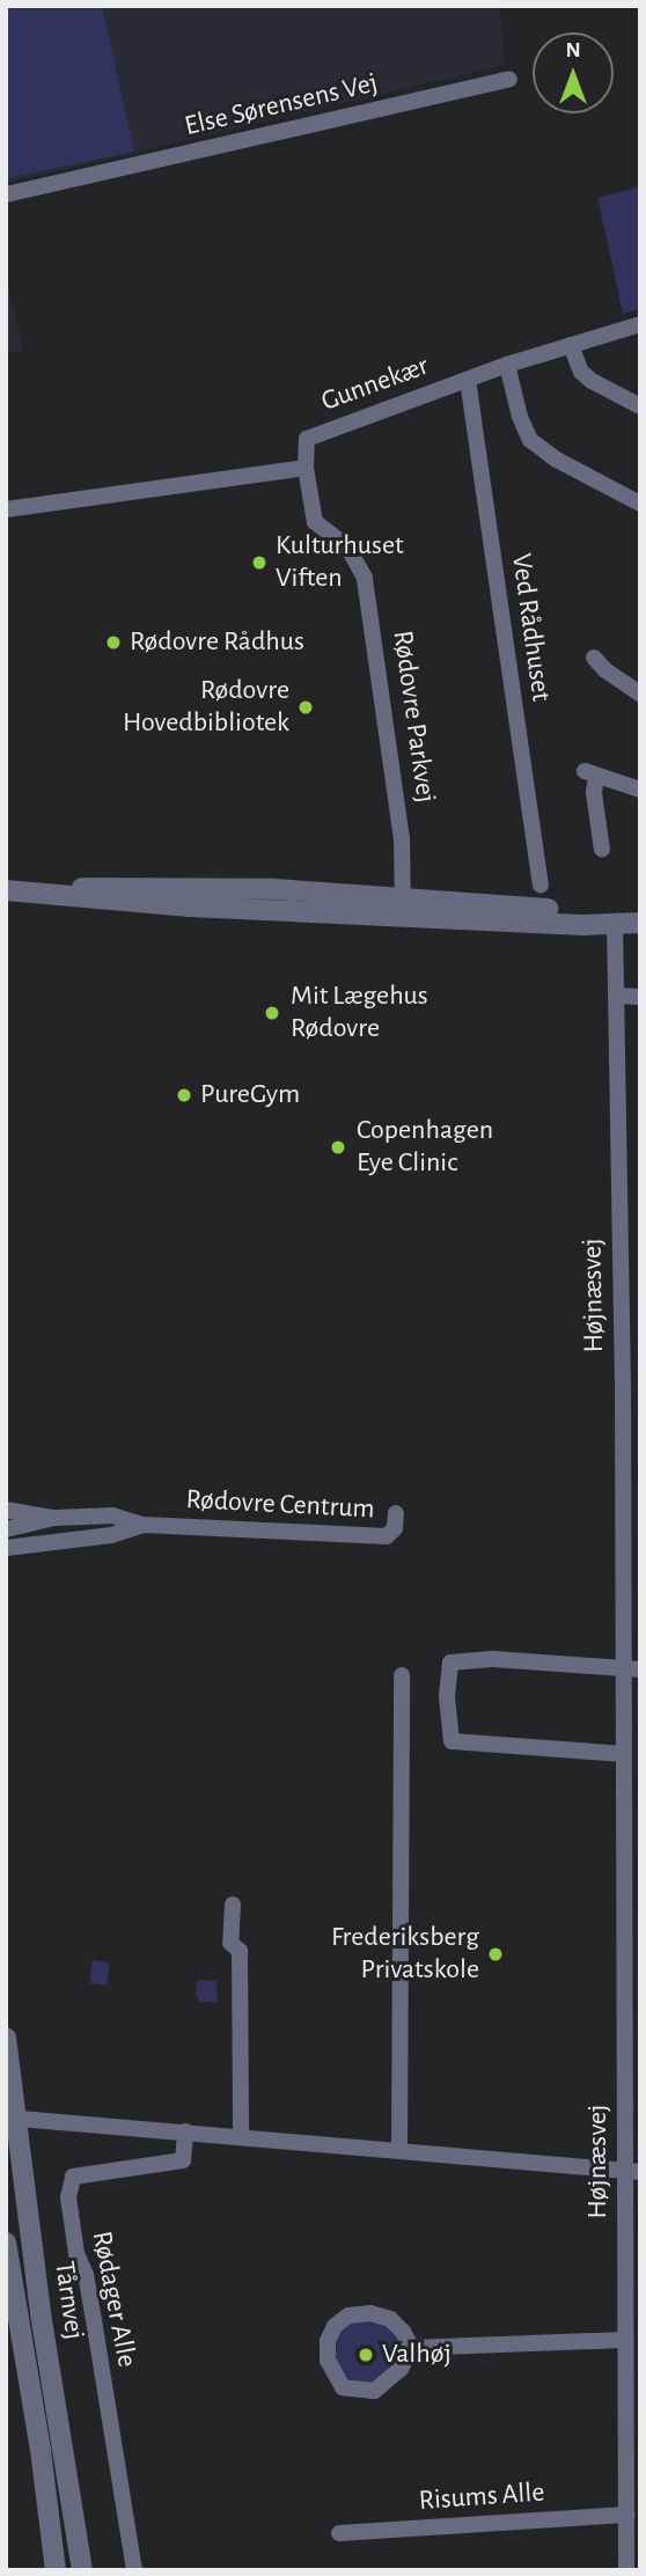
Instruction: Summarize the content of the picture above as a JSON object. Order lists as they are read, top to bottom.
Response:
{
  "streets": {
    "street": [
      "Else Sørensens Vej",
      "Gunnekær",
      "Ved Rådhuset",
      "Rødovre Parkvej",
      "Højnæsvej",
      "Rødovre Centrum",
      "Rødager Alle",
      "Tårnvej",
      "Risums Alle"
    ]
  },
  "crossings": [
    ["Gunnekær", "Ved Rådhuset"],
    ["Gunnekær", "Rødovre Parkvej"],
    ["Højnæsvej", "Risums Alle"]
  ],
  "places": [
    "Kulturhuset Viften",
    "Rødovre Rådhus",
    "Rødovre Hovedbibliotek",
    "Mit Lægehus Rødovre",
    "PureGym",
    "Copenhagen Eye Clinic",
    "Frederiksberg Privatskole",
    "Valhøj"
  ],
  "north": "top"
}
